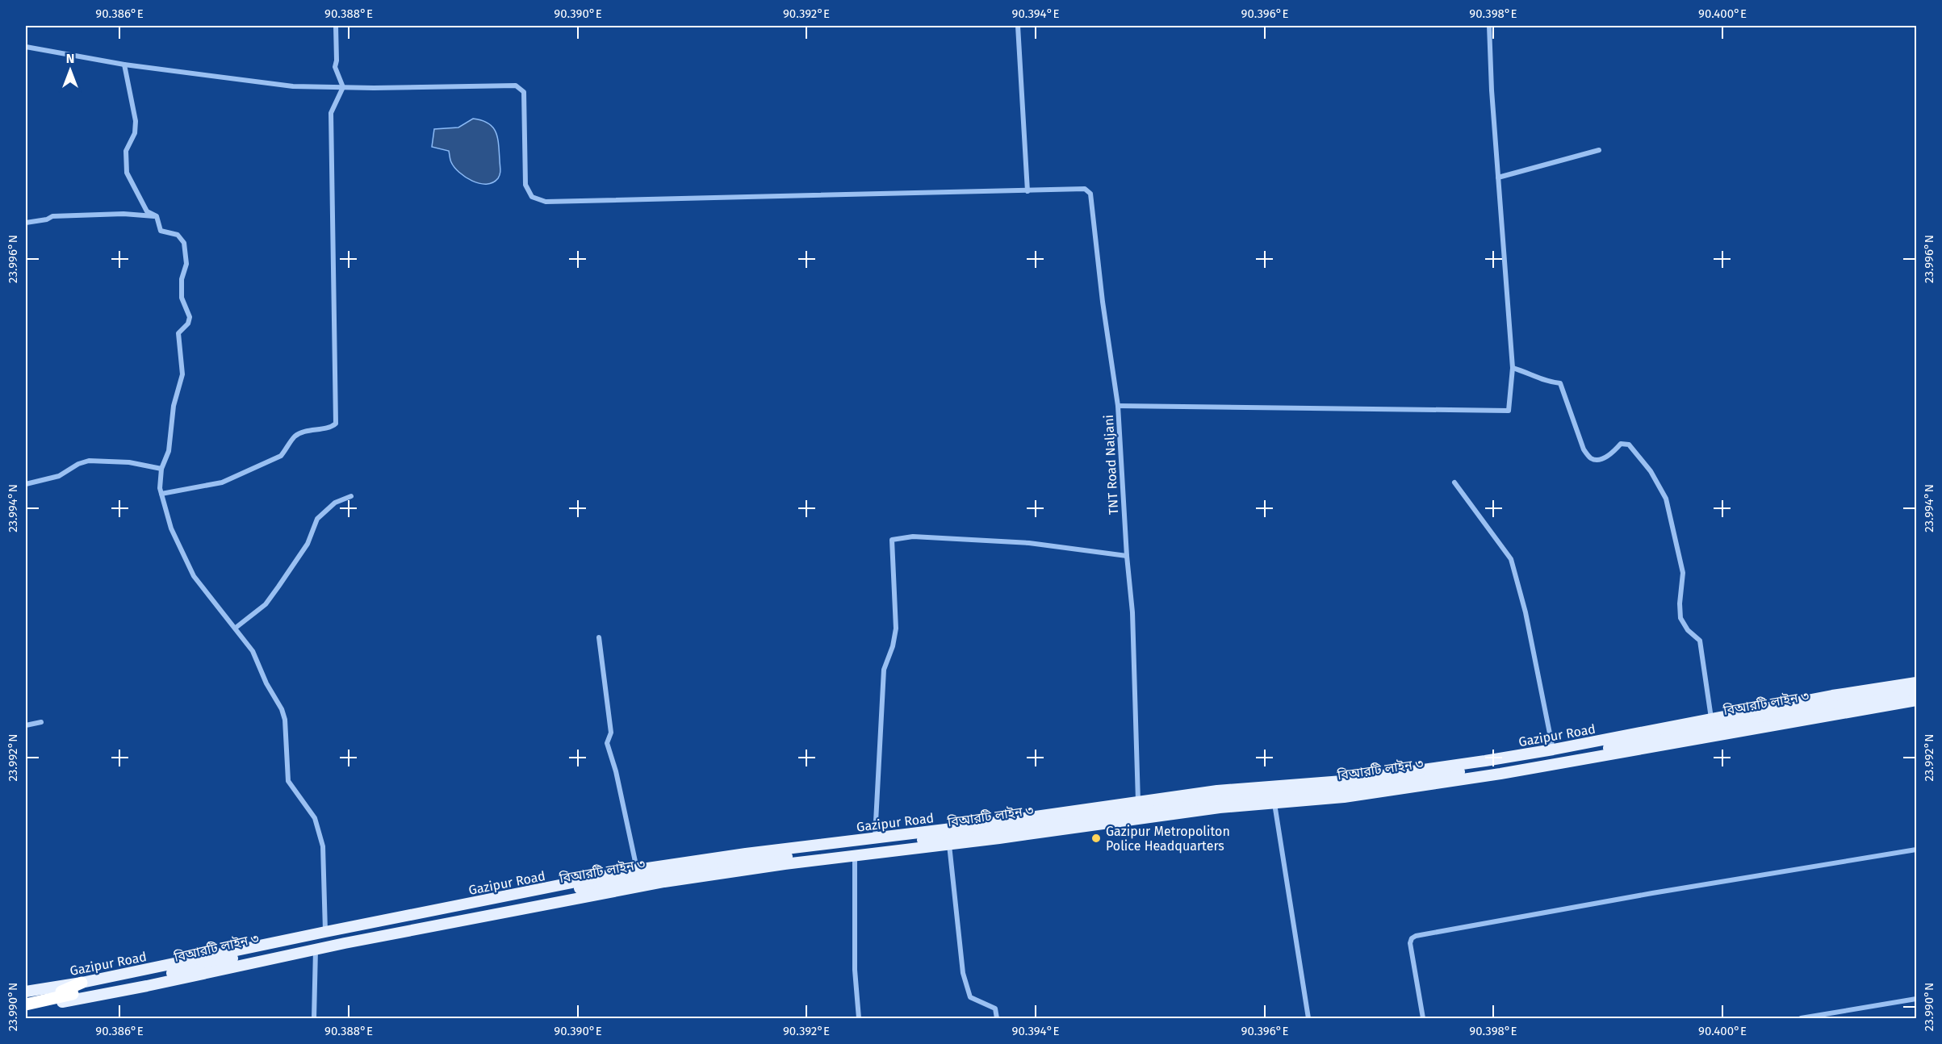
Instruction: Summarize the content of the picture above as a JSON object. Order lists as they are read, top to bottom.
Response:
{
  "streets": {
    "highway": ["বিআরটি লাইন ৩"],
    "main road": ["Gazipur Road"],
    "street": ["TNT Road Naljani"]
  },
  "crossings": [
    ["TNT Road Naljani", "Gazipur Road"]
  ],
  "places": ["Gazipur Metropoliton Police Headquarters"],
  "north": "top",
  "coordinates": [
    "90.386°E",
    "90.388°E",
    "90.390°E",
    "90.392°E",
    "90.394°E",
    "90.396°E",
    "90.398°E",
    "90.400°E",
    "23.996°N",
    "23.994°N",
    "23.992°N",
    "23.990°N"
  ]
}
